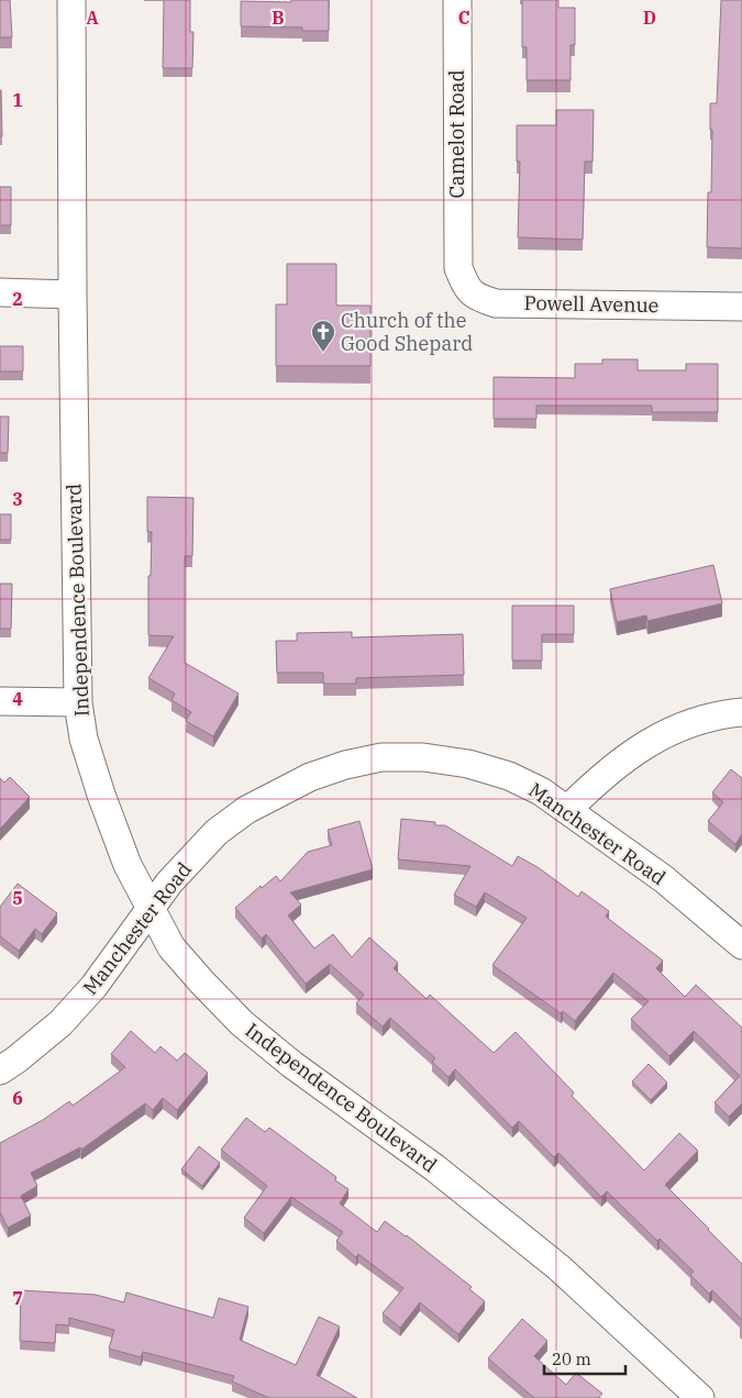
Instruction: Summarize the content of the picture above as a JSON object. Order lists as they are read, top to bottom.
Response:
{
  "streets": {
    "street": [
      "Camelot Road",
      "Powell Avenue",
      "Independence Boulevard",
      "Manchester Road"
    ]
  },
  "crossings": [
    ["Camelot Road", "Powell Avenue"],
    ["Independence Boulevard", "Manchester Road"]
  ],
  "places": {
    "church": ["Church of the Good Shepard"]
  },
  "scale_bar": "20 m",
  "grid": {
    "columns": [
      "A",
      "B",
      "C",
      "D"
    ],
    "rows": [
      "1",
      "2",
      "3",
      "4",
      "5",
      "6",
      "7"
    ]
  }
}
